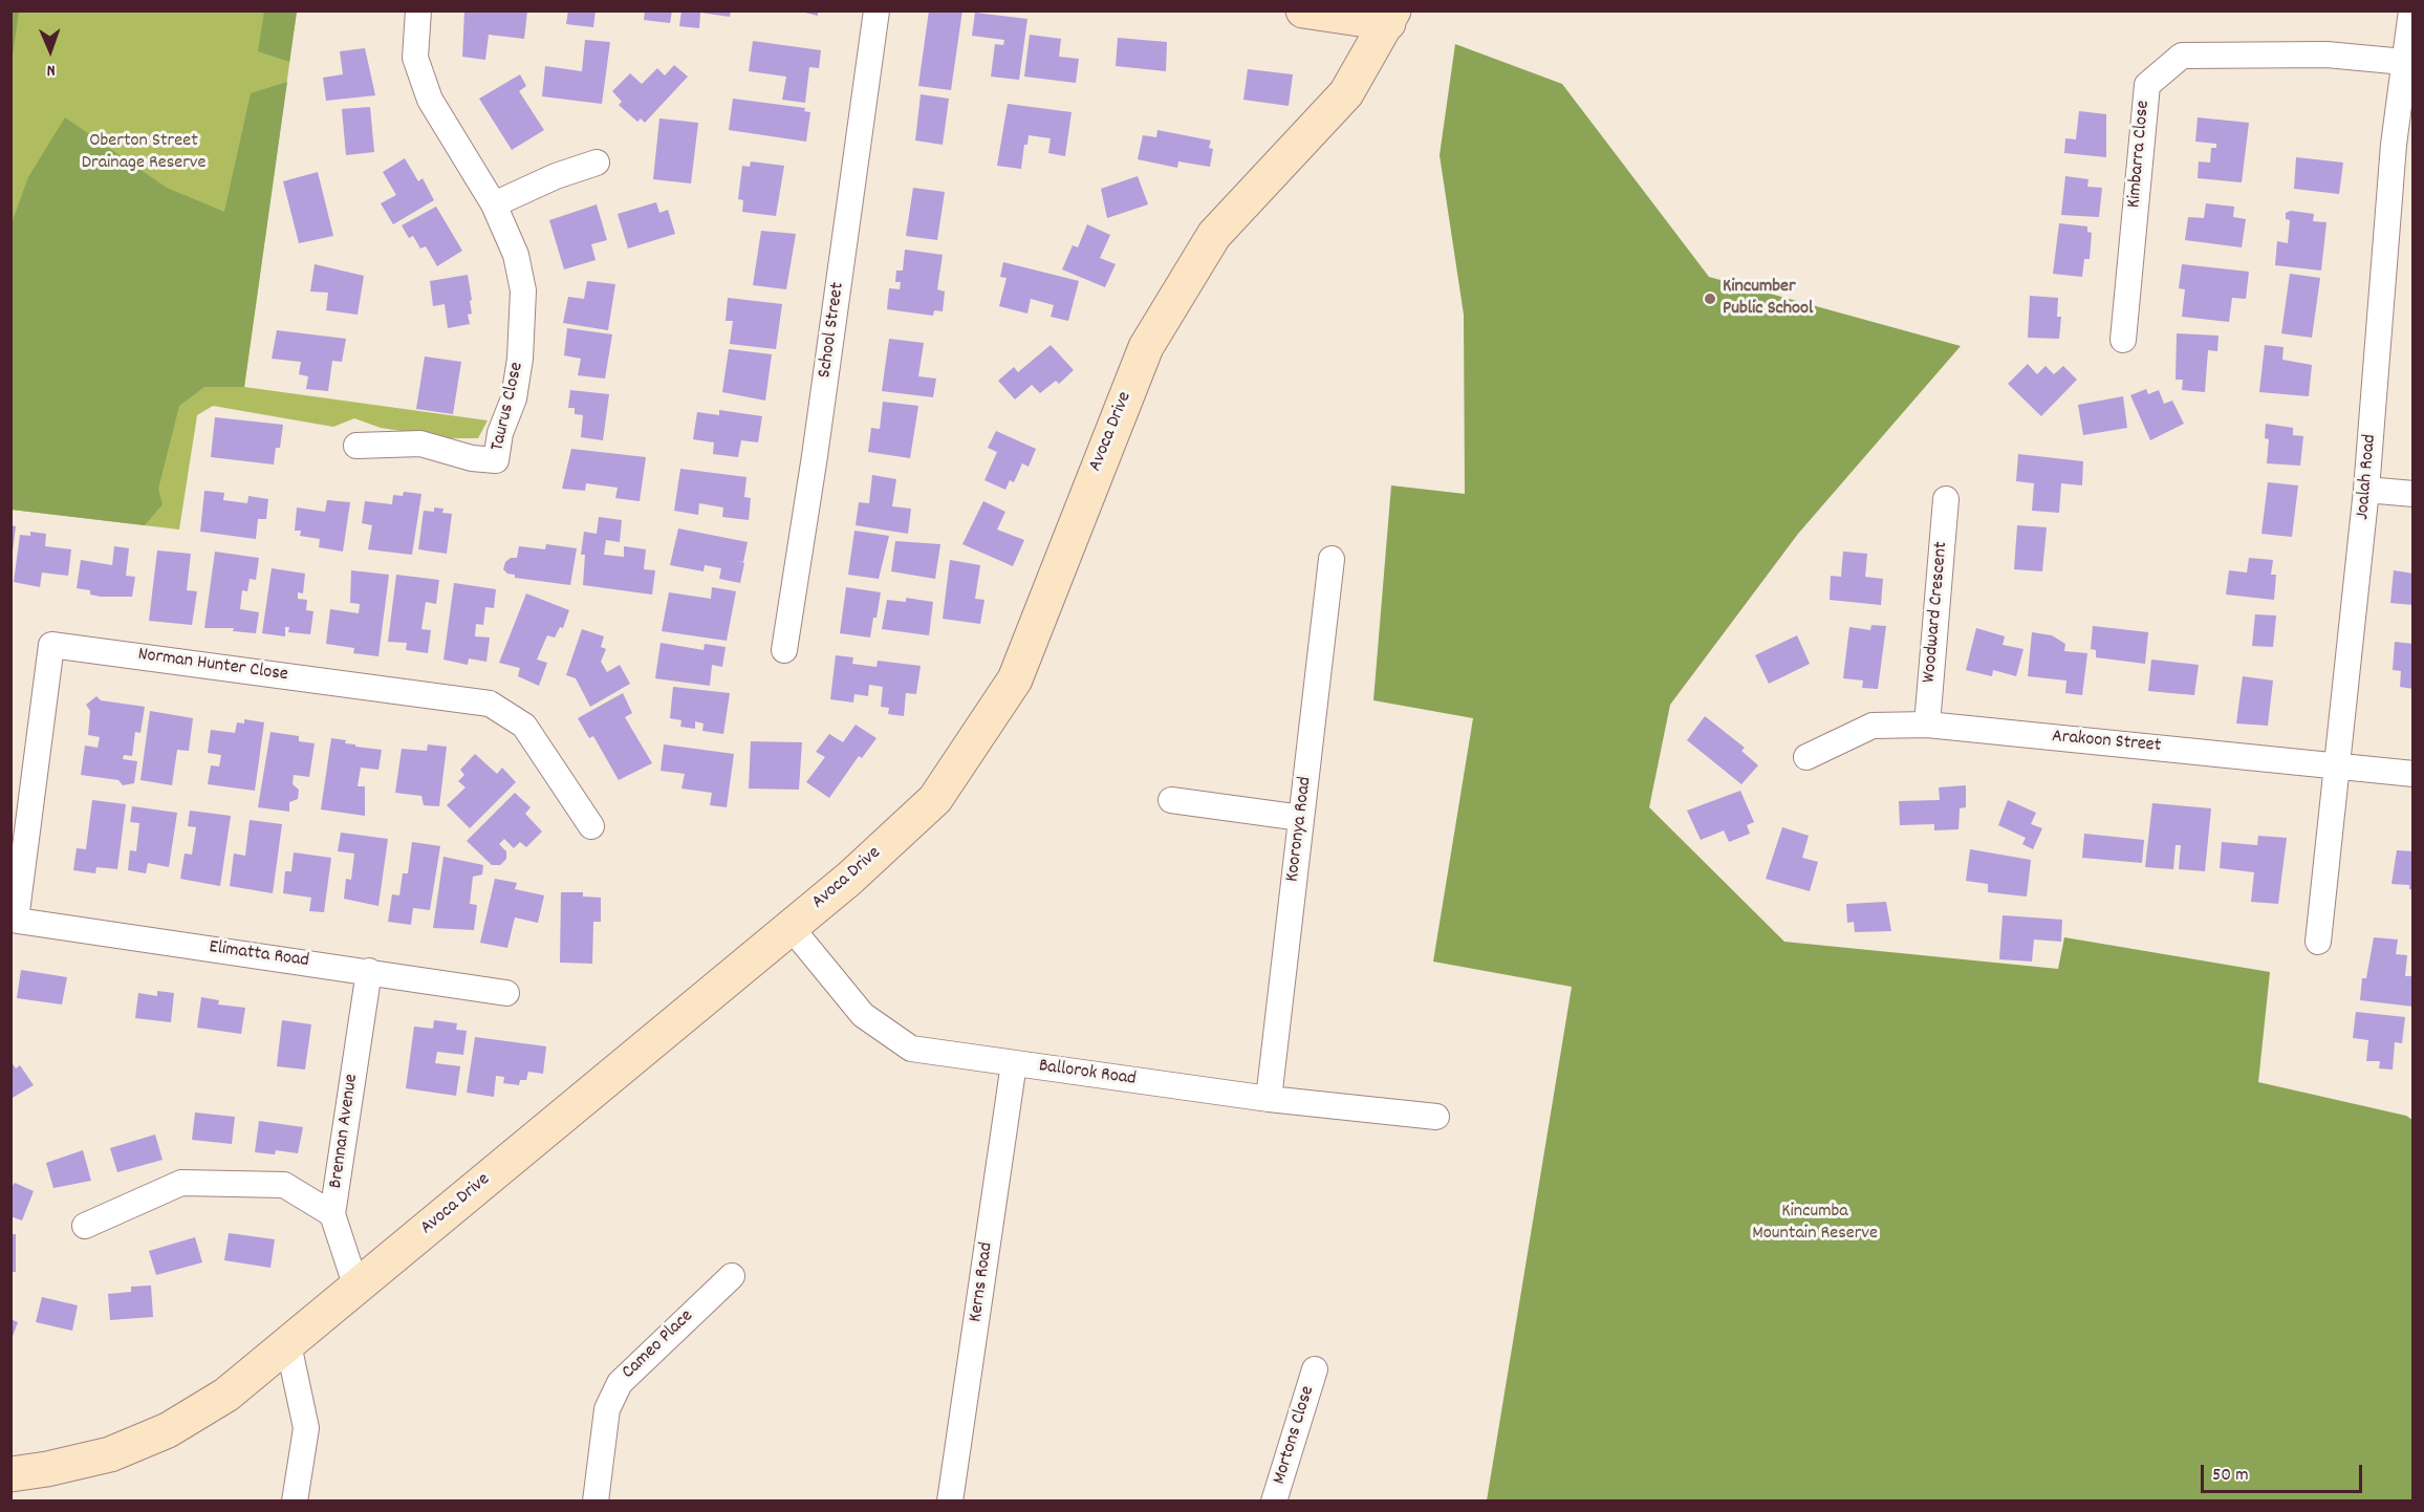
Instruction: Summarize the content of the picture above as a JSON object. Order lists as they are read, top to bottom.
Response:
{
  "streets": {
    "main road": ["Avoca Drive"],
    "street": [
      "Kimbarra Close",
      "School Street",
      "Taurus Close",
      "Joalah Road",
      "Woodward Crescent",
      "Norman Hunter Close",
      "Arakoon Street",
      "Kooronya Road",
      "Elimatta Road",
      "Ballorok Road",
      "Brennan Avenue",
      "Kerns Road",
      "Cameo Place",
      "Mortons Close"
    ]
  },
  "crossings": [
    ["Kimbarra Close", "Joalah Road"],
    ["Avoca Drive", "Ballorok Road"],
    ["Avoca Drive", "Brennan Avenue"],
    ["Joalah Road", "Arakoon Street"],
    ["Woodward Crescent", "Arakoon Street"],
    ["Norman Hunter Close", "Elimatta Road"],
    ["Kooronya Road", "Ballorok Road"],
    ["Elimatta Road", "Brennan Avenue"],
    ["Ballorok Road", "Kerns Road"]
  ],
  "parks": ["Oberton Street Drainage Reserve", "Kincumba Mountain Reserve"],
  "places": ["Kincumber Public School"],
  "scale_bar": "50 m",
  "north": "bottom"
}
